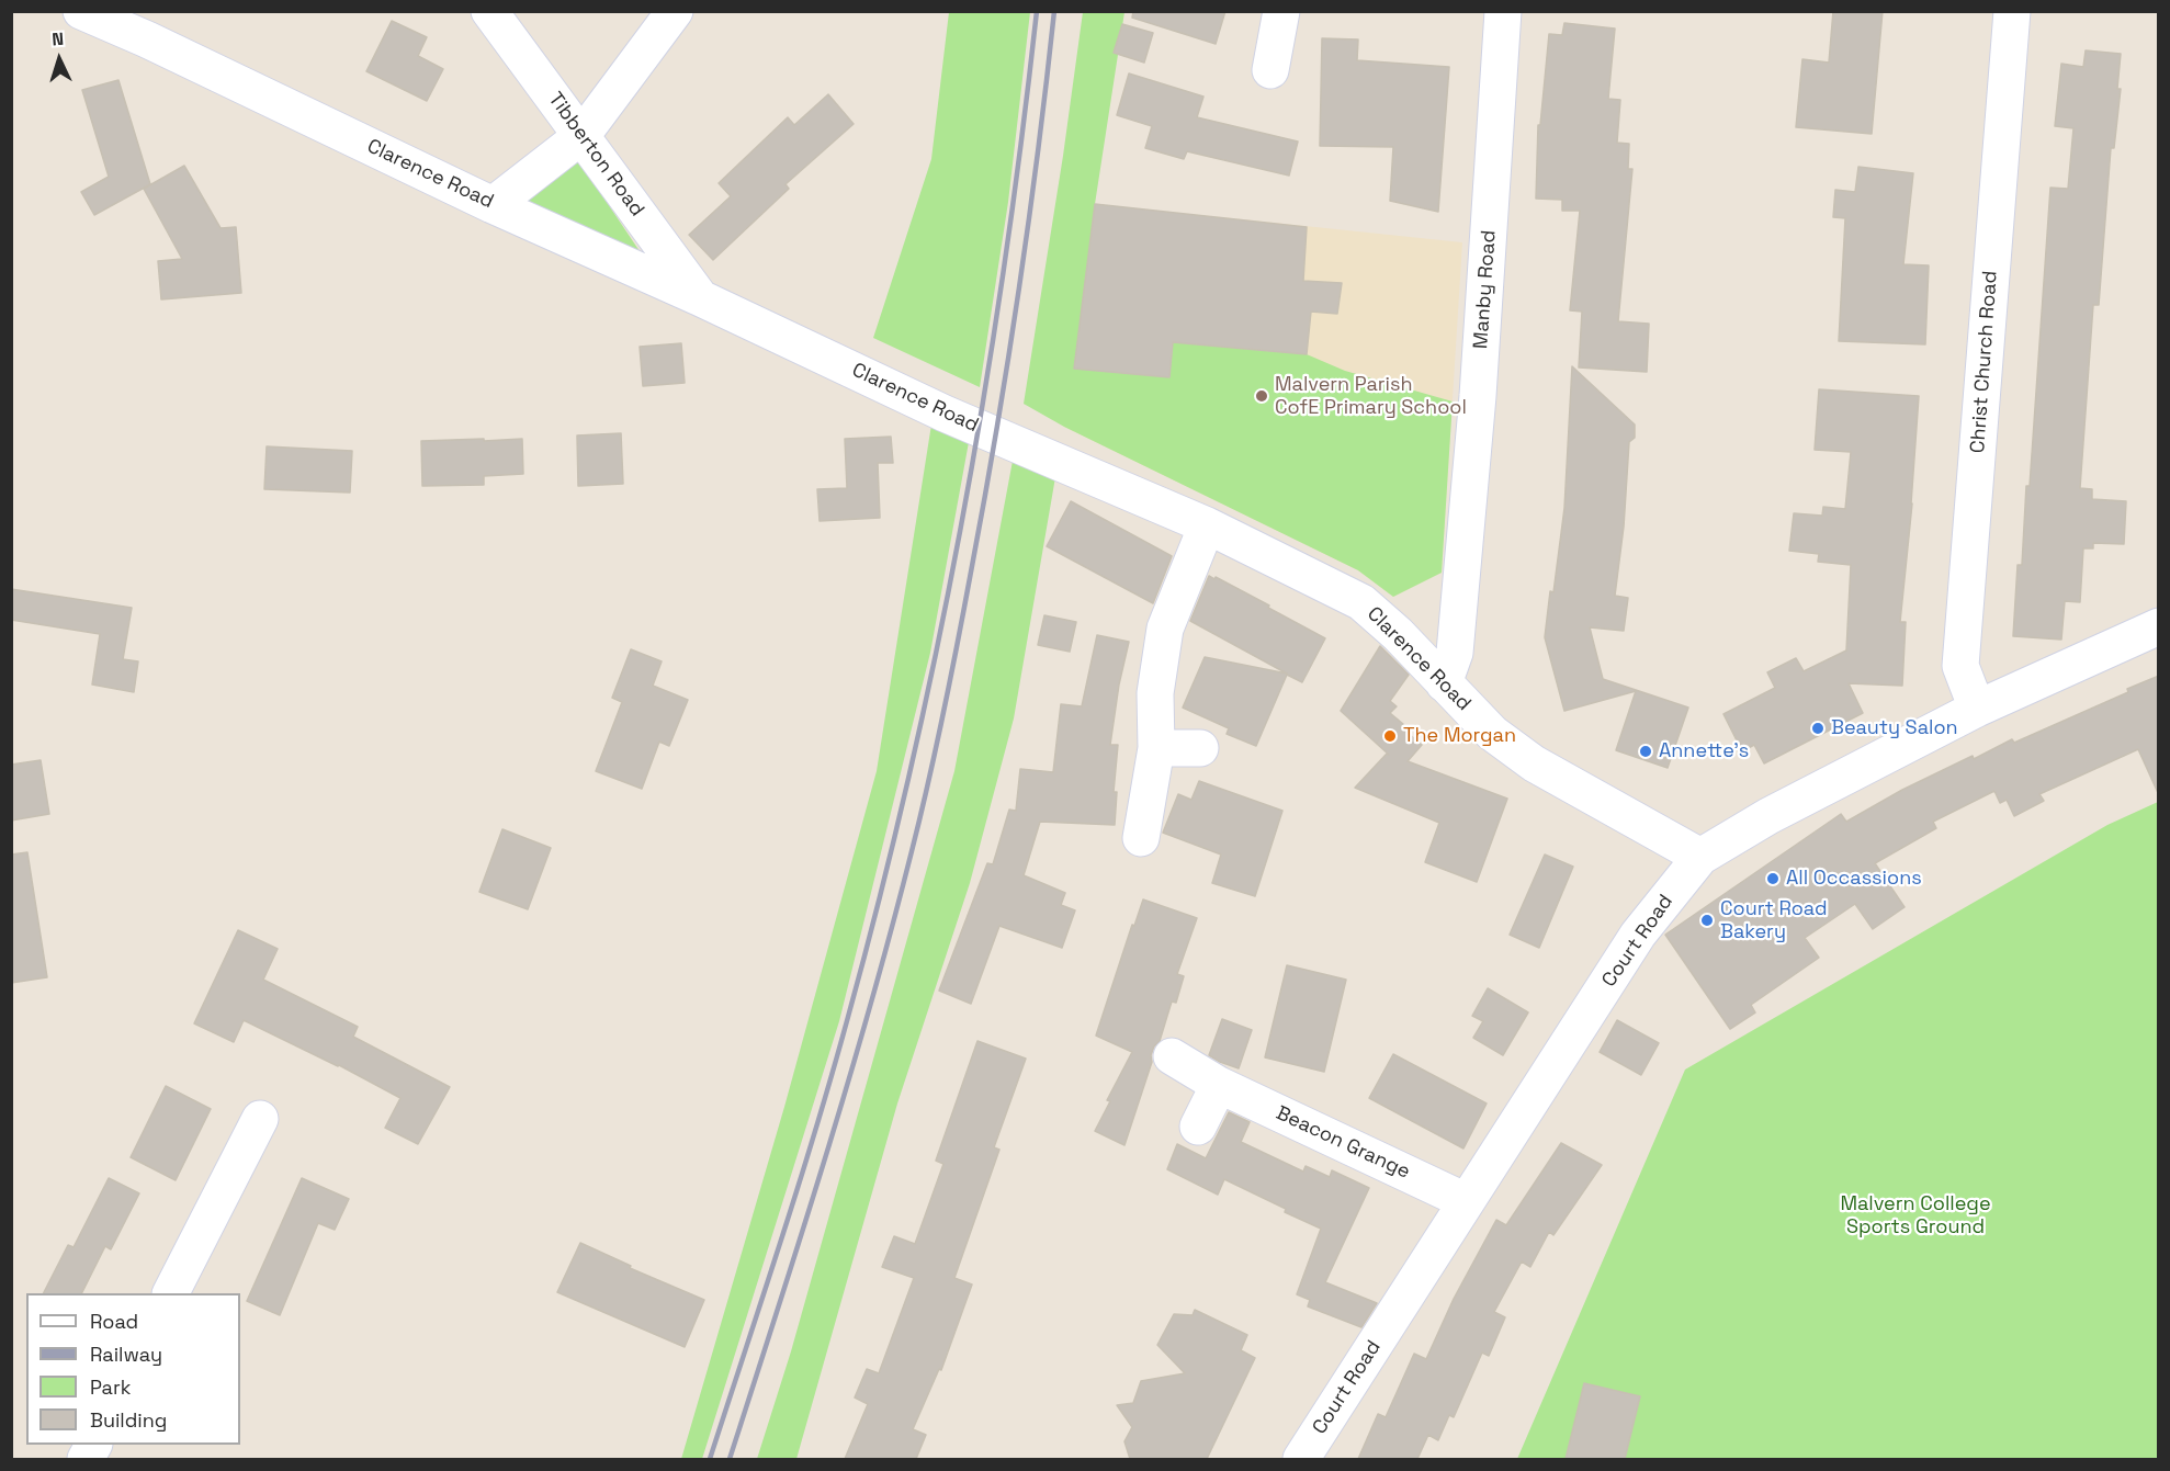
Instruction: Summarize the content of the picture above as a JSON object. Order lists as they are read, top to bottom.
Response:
{
  "streets": {
    "street": [
      "Tibberton Road",
      "Clarence Road",
      "Manby Road",
      "Christ Church Road",
      "Court Road",
      "Beacon Grange"
    ]
  },
  "crossings": [
    ["Tibberton Road", "Clarence Road"],
    ["Clarence Road", "Manby Road"],
    ["Clarence Road", "Court Road"],
    ["Christ Church Road", "Court Road"],
    ["Court Road", "Beacon Grange"]
  ],
  "parks": ["Malvern College Sports Ground"],
  "places": [
    "Malvern Parish CofE Primary School",
    "Beauty Salon",
    "The Morgan",
    "Annette's",
    "All Occassions",
    "Court Road Bakery"
  ],
  "legend": [
    "Road",
    "Railway",
    "Park",
    "Building"
  ],
  "north": "top"
}
